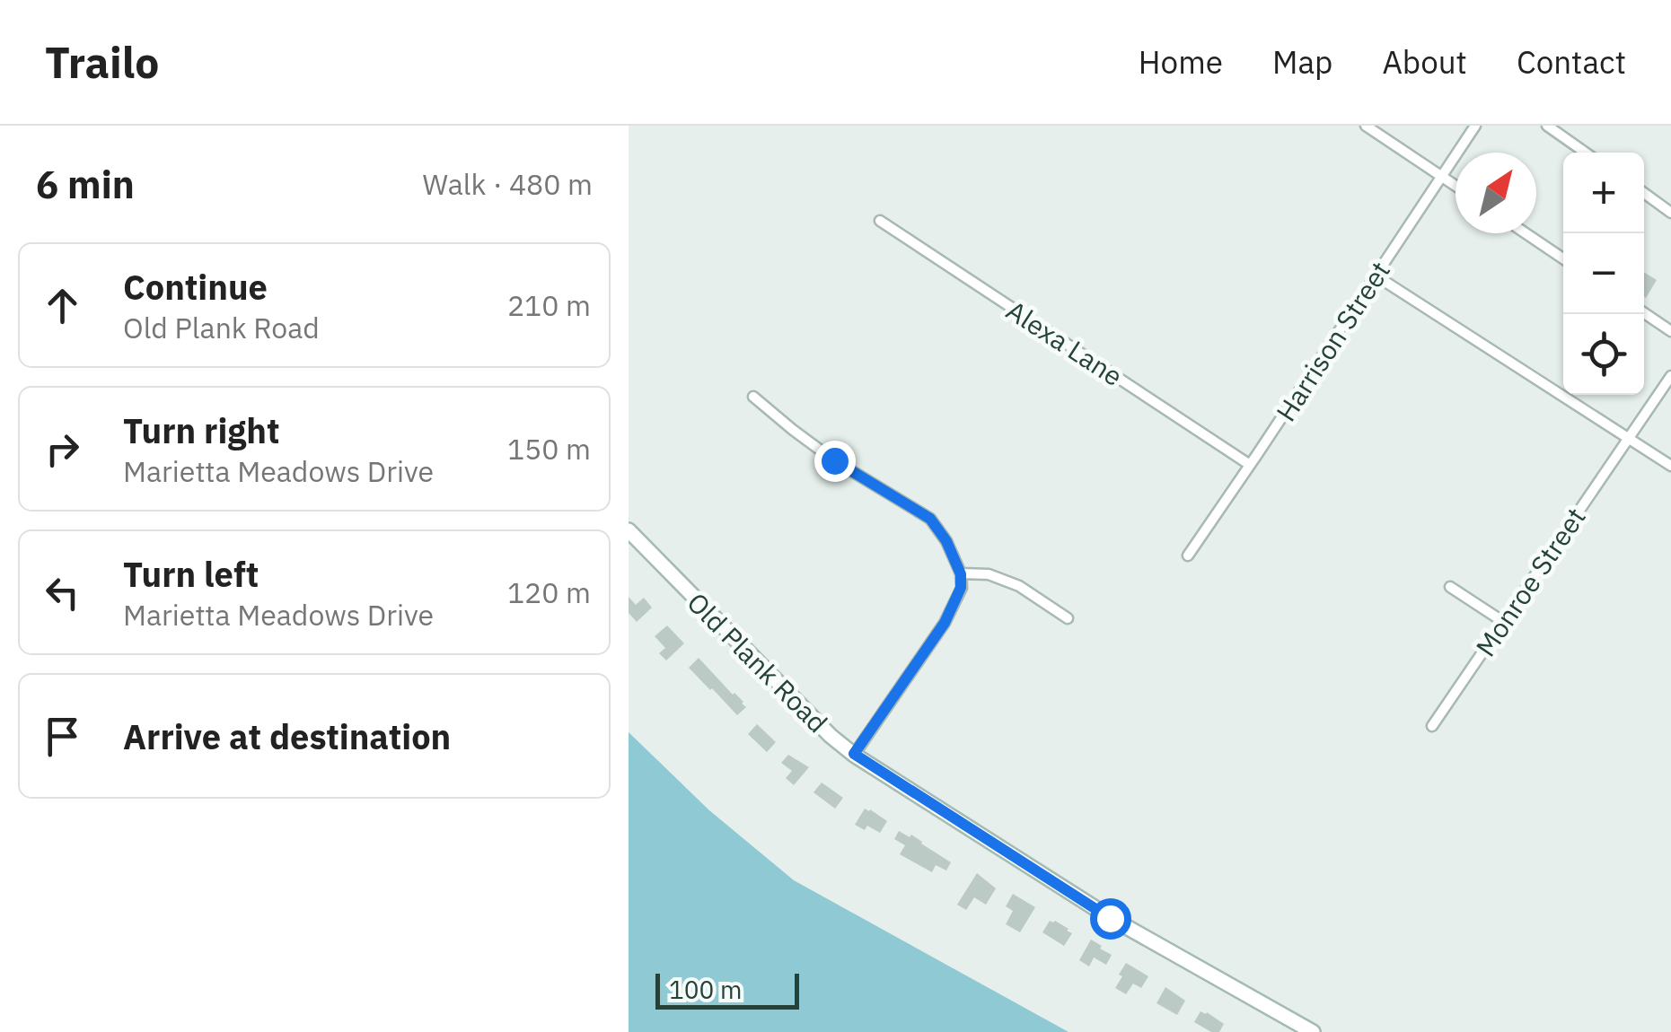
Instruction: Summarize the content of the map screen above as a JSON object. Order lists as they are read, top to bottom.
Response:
{
  "streets": {
    "street": [
      "Harrison Street",
      "Alexa Lane",
      "Monroe Street",
      "Old Plank Road"
    ]
  },
  "crossings": [
    ["Harrison Street", "Alexa Lane"]
  ],
  "scale_bar": "100 m",
  "north": "top right",
  "page": {
    "header": "Trailo",
    "nav": [
      "Home",
      "Map",
      "About",
      "Contact"
    ],
    "heading": ["6 min", "Walk · 480 m"],
    "map_buttons": ["+", "−"],
    "list": [
      ["Continue", "Old Plank Road", "210 m"],
      ["Turn right", "Marietta Meadows Drive", "150 m"],
      ["Turn left", "Marietta Meadows Drive", "120 m"],
      "Arrive at destination"
    ],
    "scale": "100 m"
  }
}
